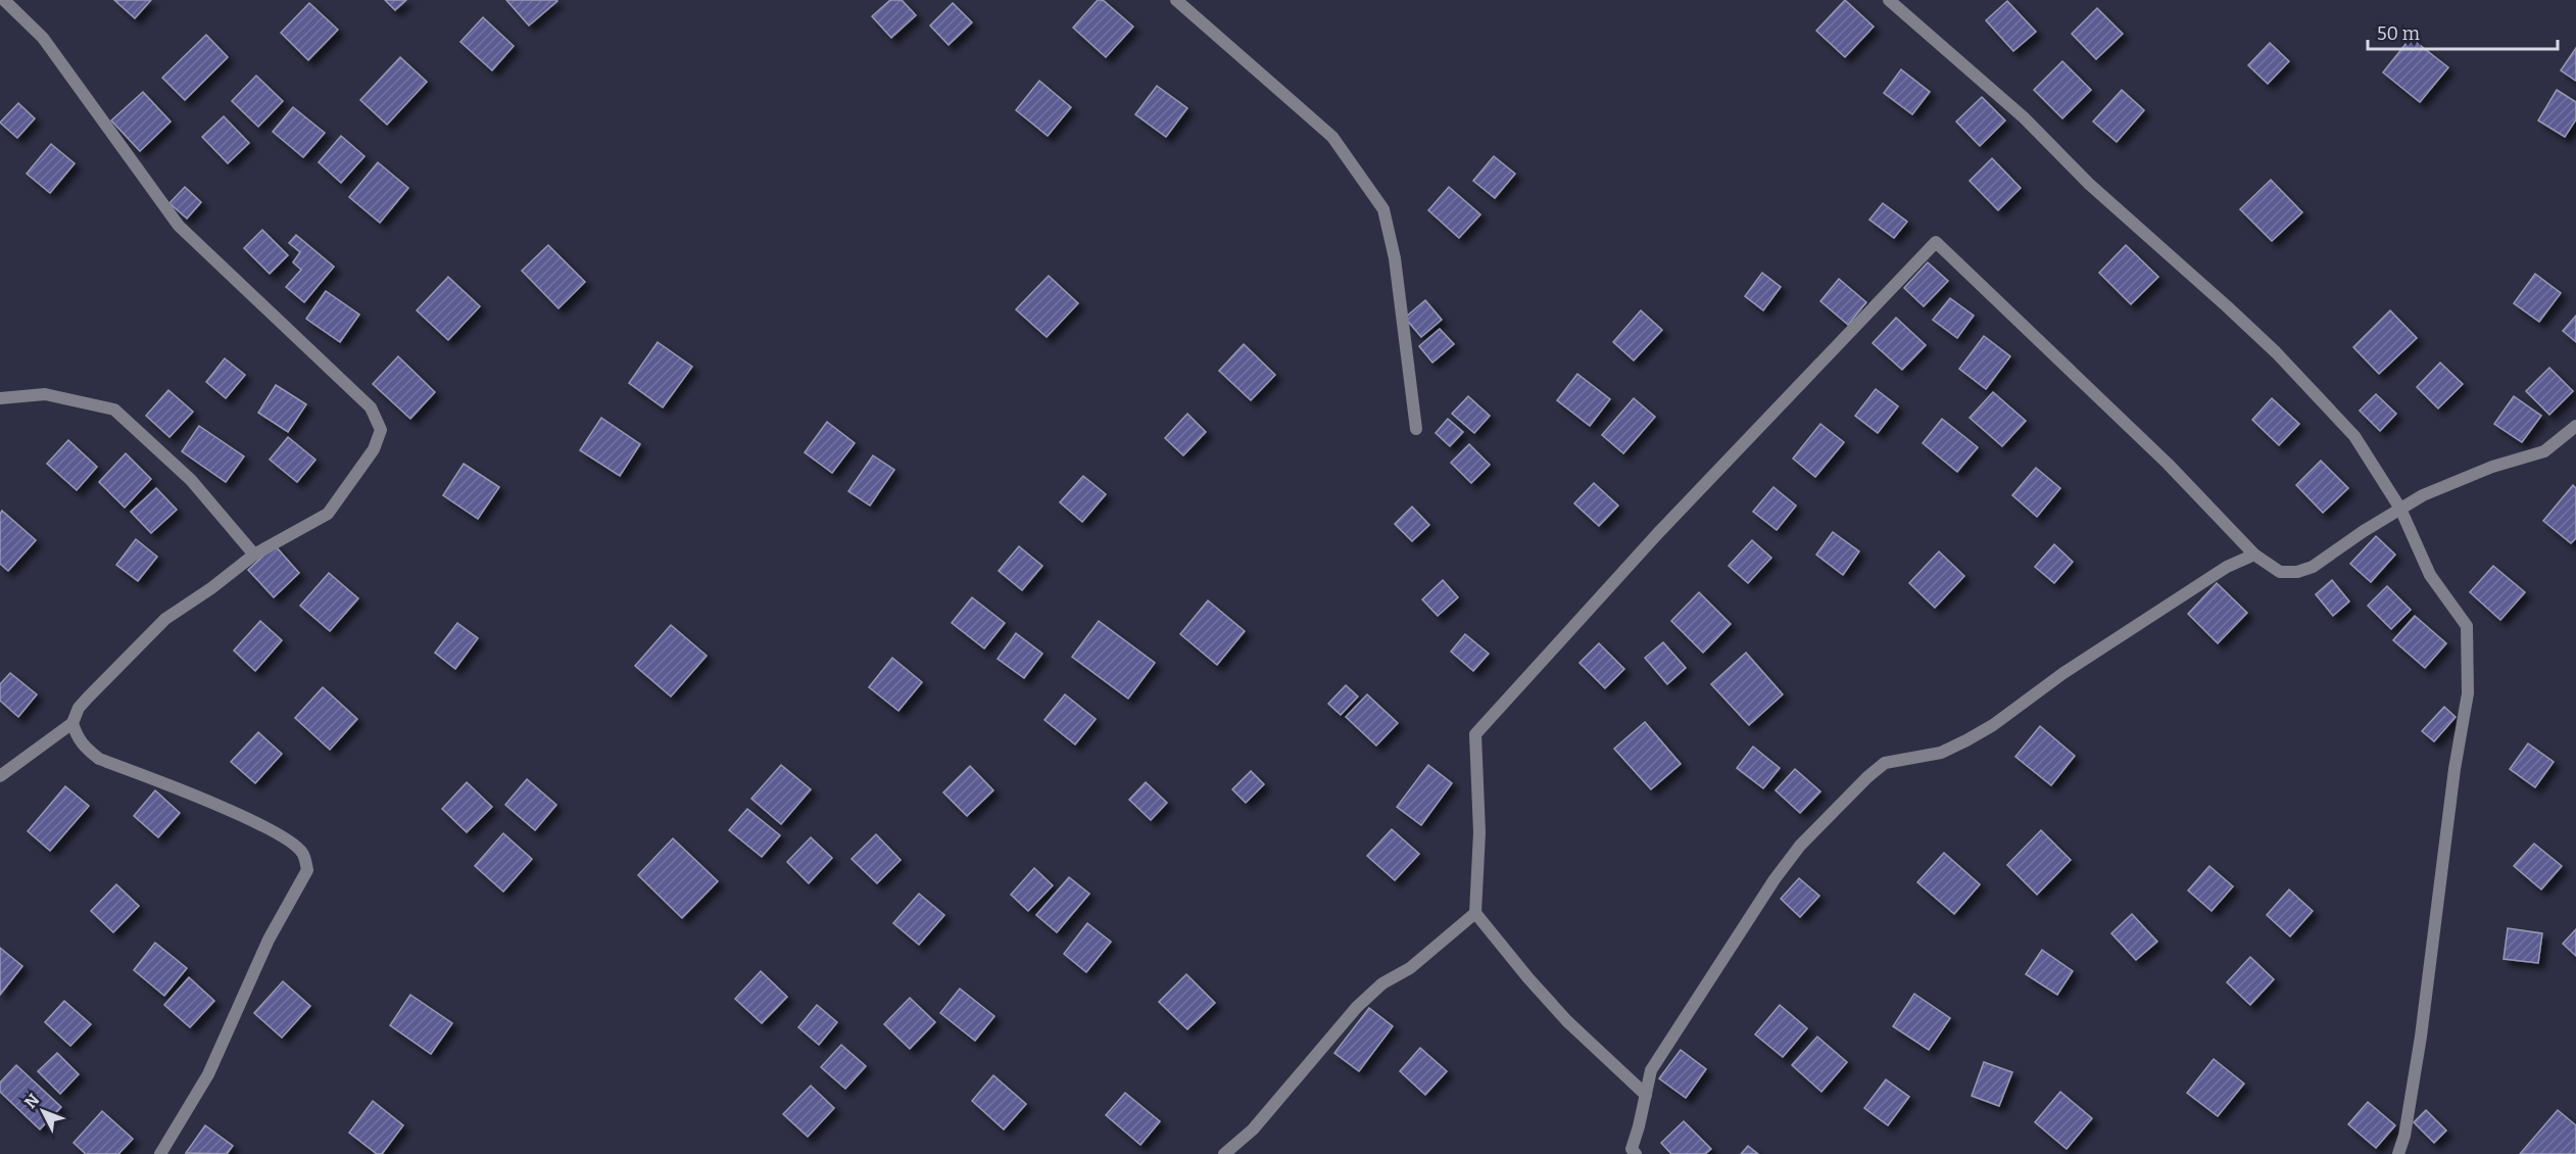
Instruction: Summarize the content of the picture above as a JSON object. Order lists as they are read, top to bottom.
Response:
{
  "scale_bar": "50 m",
  "north": "top left"
}
